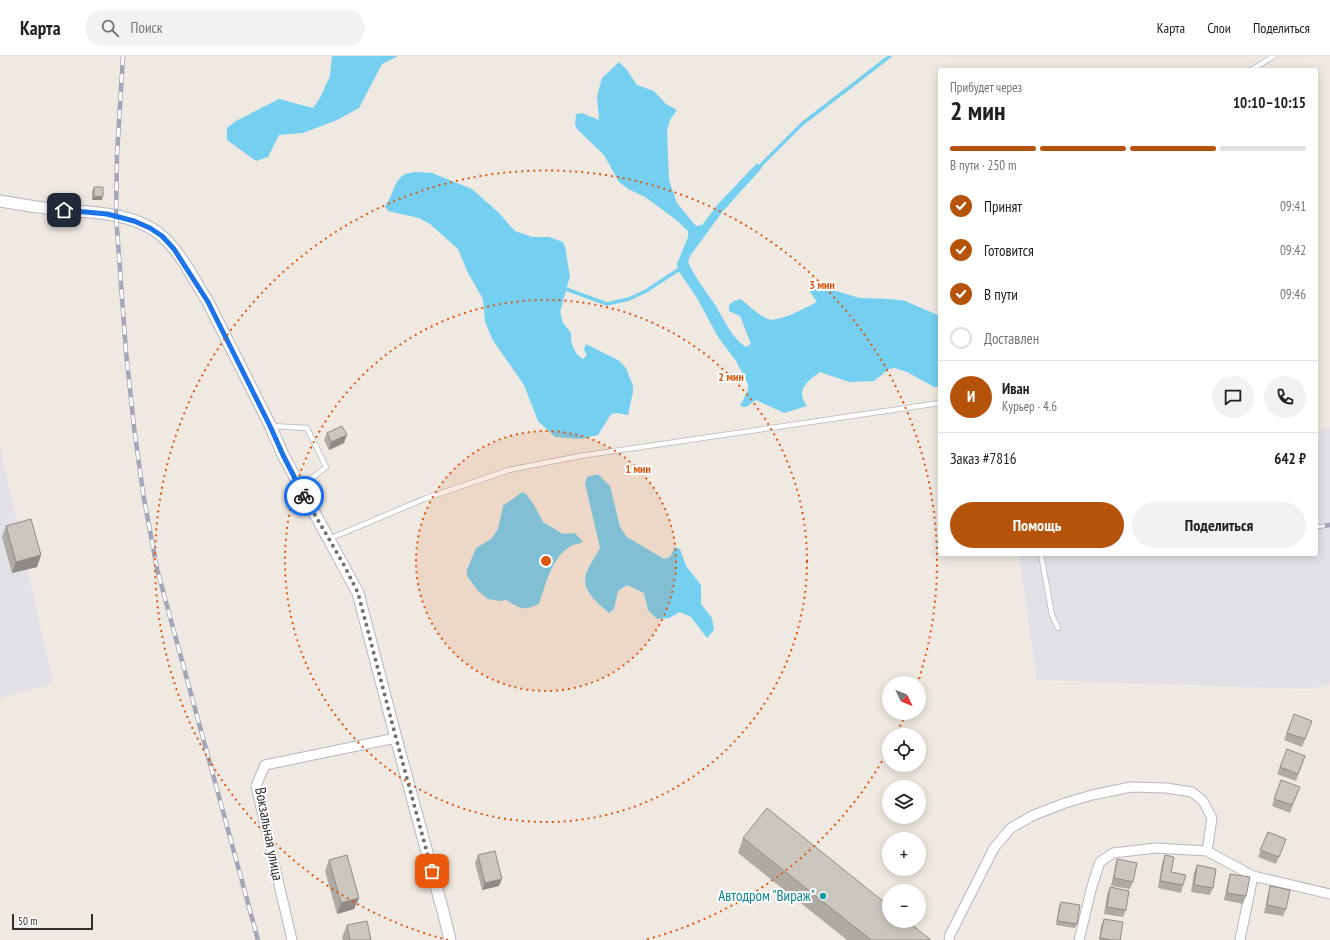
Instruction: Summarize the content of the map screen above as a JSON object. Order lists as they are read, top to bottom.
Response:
{
  "streets": {
    "street": ["Вокзальная улица"]
  },
  "places": ["Автодром \"Вираж\""],
  "scale_bar": "50 m",
  "north": "bottom right",
  "page": {
    "header": "Карта",
    "search": "Поиск",
    "nav": ["Карта", "Слои", "Поделиться"],
    "heading": ["2 мин", "Прибудет через", "10:10–10:15"],
    "panel": [
      "Иван",
      "Курьер · 4.6",
      "Заказ #7816",
      "642 ₽"
    ],
    "bar": "В пути · 250 m",
    "list": [
      ["Принят", "09:41"],
      ["Готовится", "09:42"],
      ["В пути", "09:46"],
      "Доставлен"
    ],
    "round": "И",
    "buttons": ["Помощь", "Поделиться"],
    "map_buttons": ["+", "−"],
    "scale": "50 m"
  },
  "rings": ["3 мин", "2 мин", "1 мин"]
}
